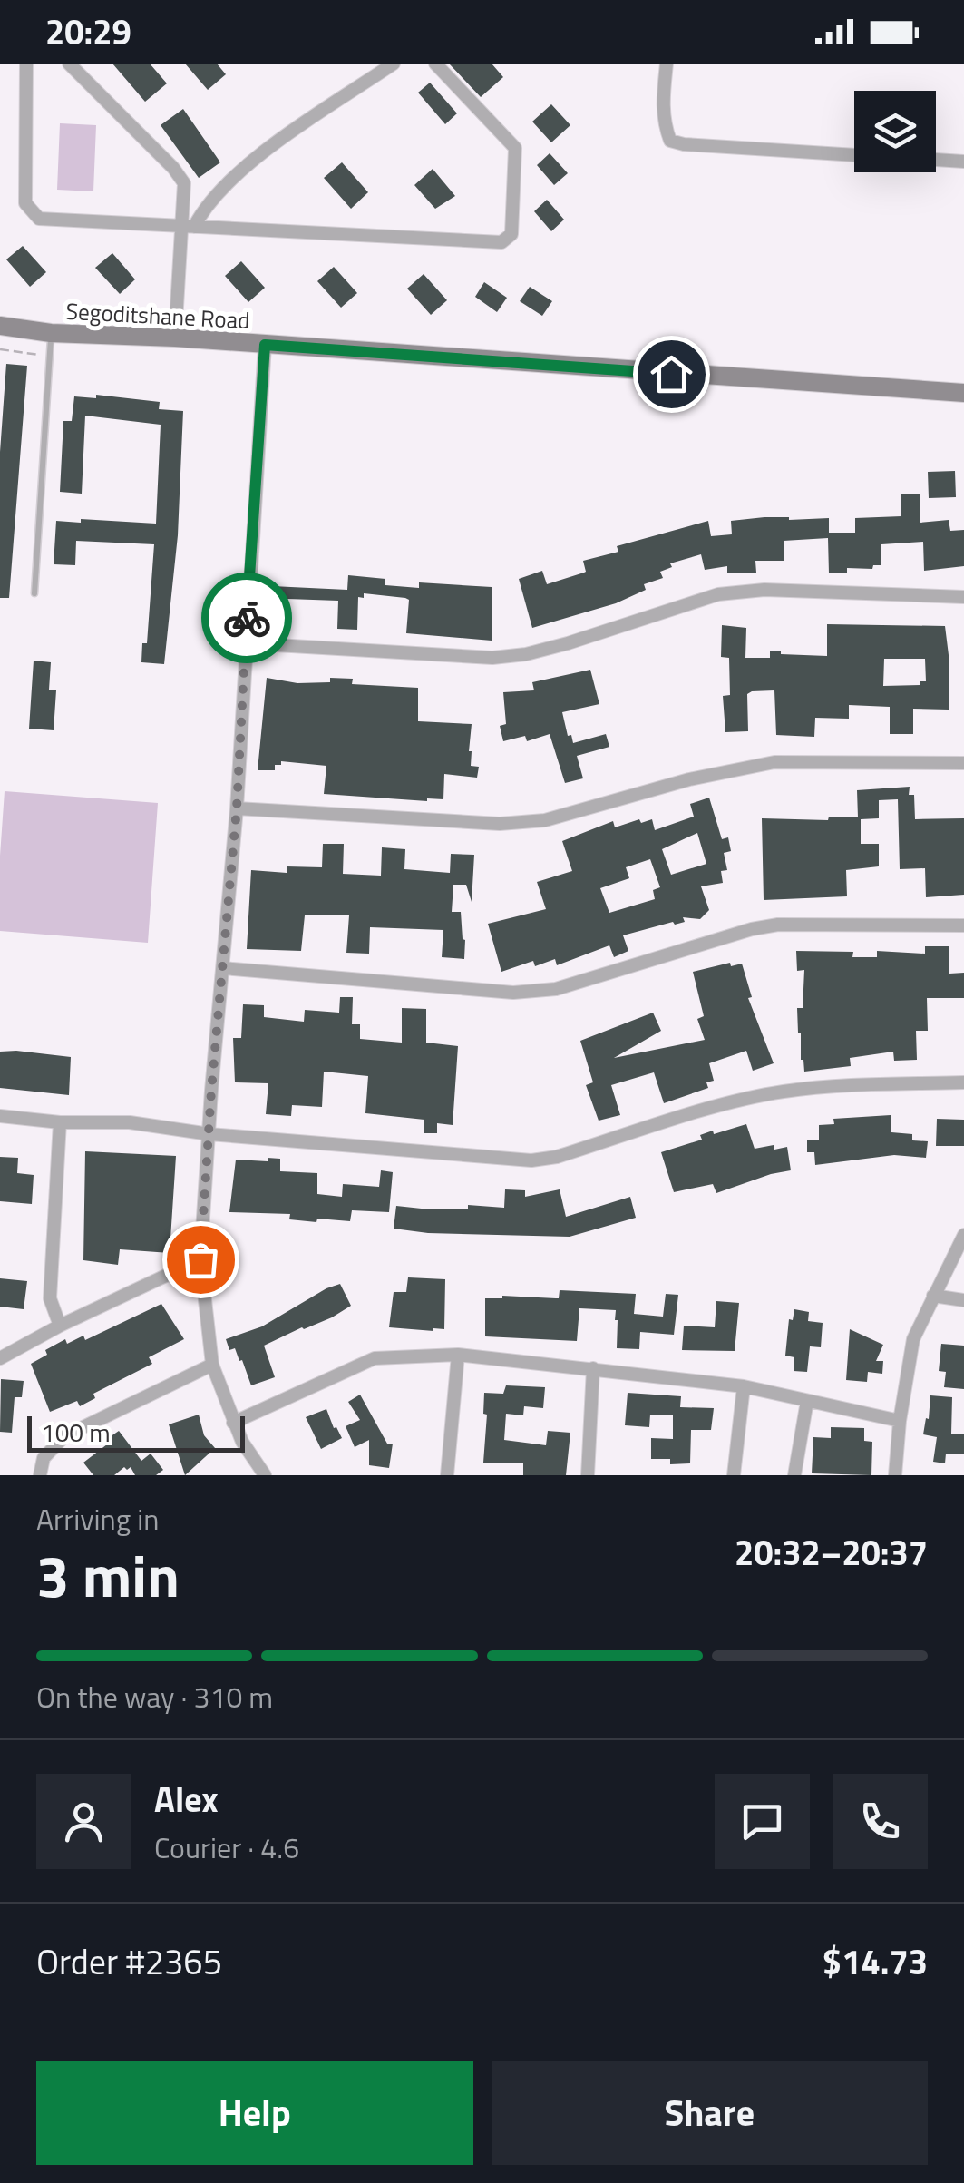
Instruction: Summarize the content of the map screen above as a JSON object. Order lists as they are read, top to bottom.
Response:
{
  "streets": {
    "street": ["Segoditshane Road"]
  },
  "scale_bar": "100 m",
  "page": {
    "status": "20:29",
    "scale": "100 m",
    "heading": ["3 min", "Arriving in", "20:32–20:37"],
    "panel": [
      "Alex",
      "Courier · 4.6",
      "Order #2365",
      "$14.73"
    ],
    "bar": "On the way · 310 m",
    "buttons": ["Help", "Share"]
  }
}
